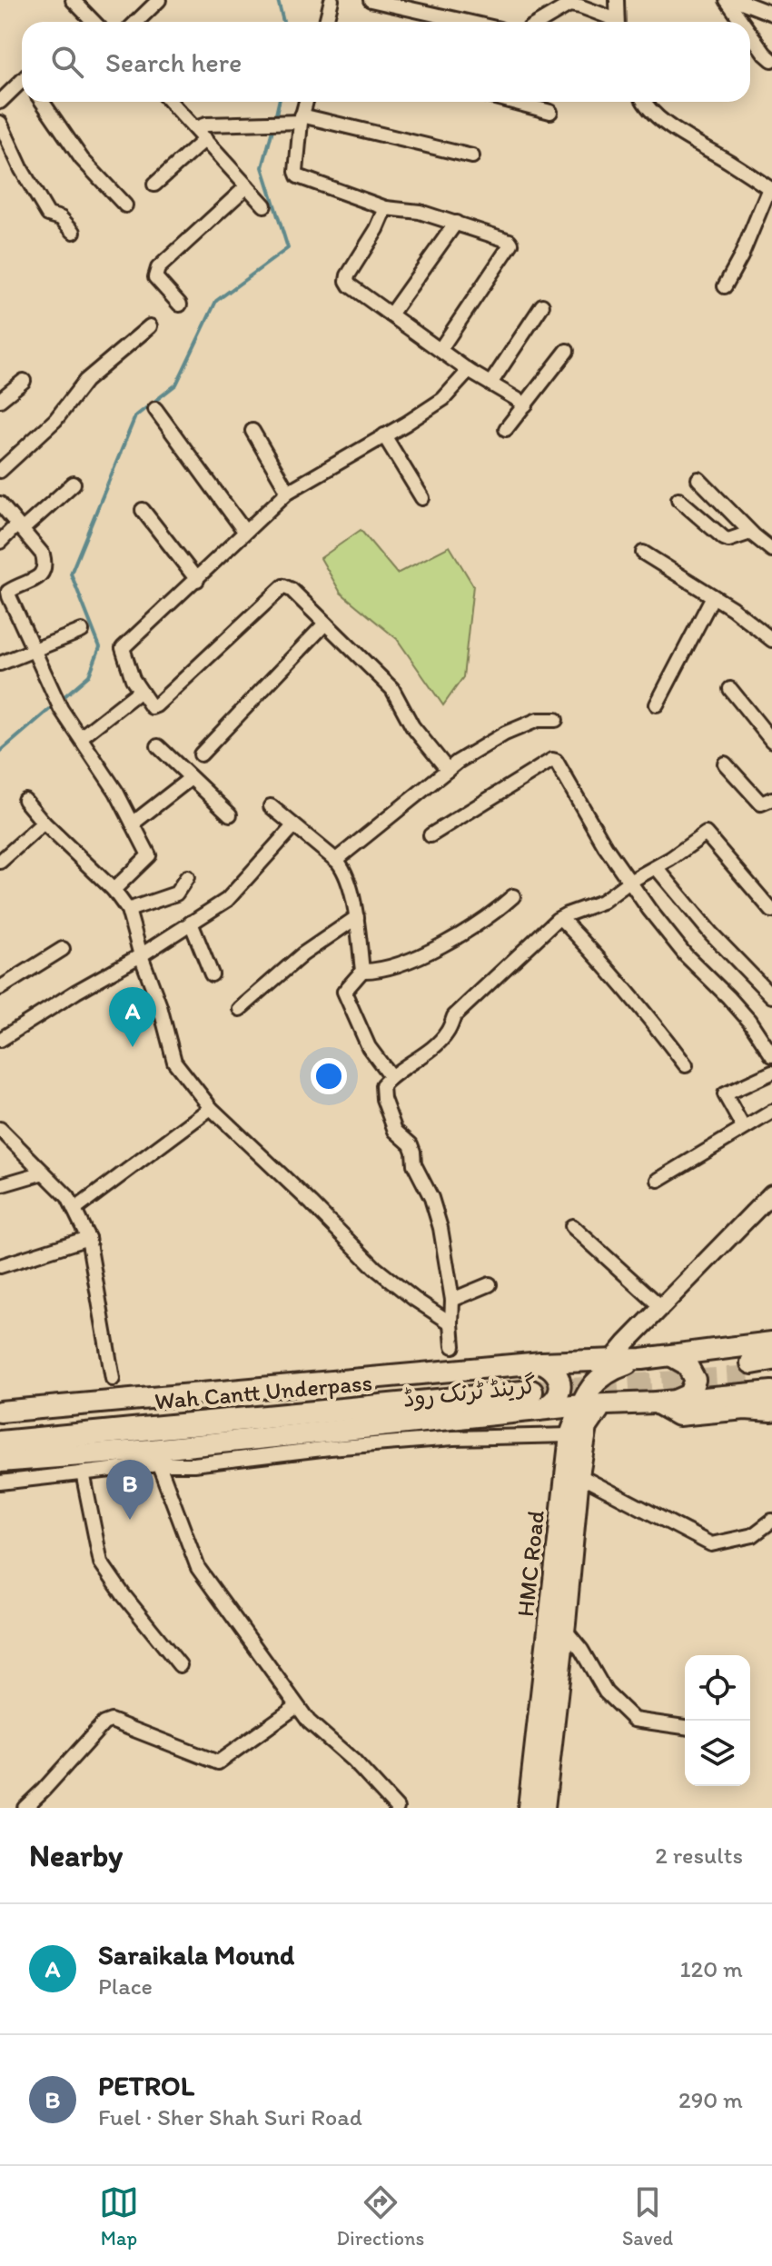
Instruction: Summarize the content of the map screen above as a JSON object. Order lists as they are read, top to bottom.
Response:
{
  "streets": {
    "highway": ["Wah Cantt Underpass"],
    "main road": ["گرینڈ ٹرنک روڈ", "HMC Road"]
  },
  "crossings": [
    ["Wah Cantt Underpass", "گرینڈ ٹرنک روڈ"],
    ["گرینڈ ٹرنک روڈ", "HMC Road"]
  ],
  "page": {
    "search": "Search here",
    "pins": ["A", "B"],
    "heading": ["Nearby", "2 results"],
    "list": [
      {
        "mark": "A",
        "name": "Saraikala Mound",
        "note": "Place",
        "value": "120 m"
      },
      {
        "mark": "B",
        "name": "PETROL",
        "note": "Fuel · Sher Shah Suri Road",
        "value": "290 m"
      }
    ],
    "nav": ["Map", "Directions", "Saved"]
  }
}
